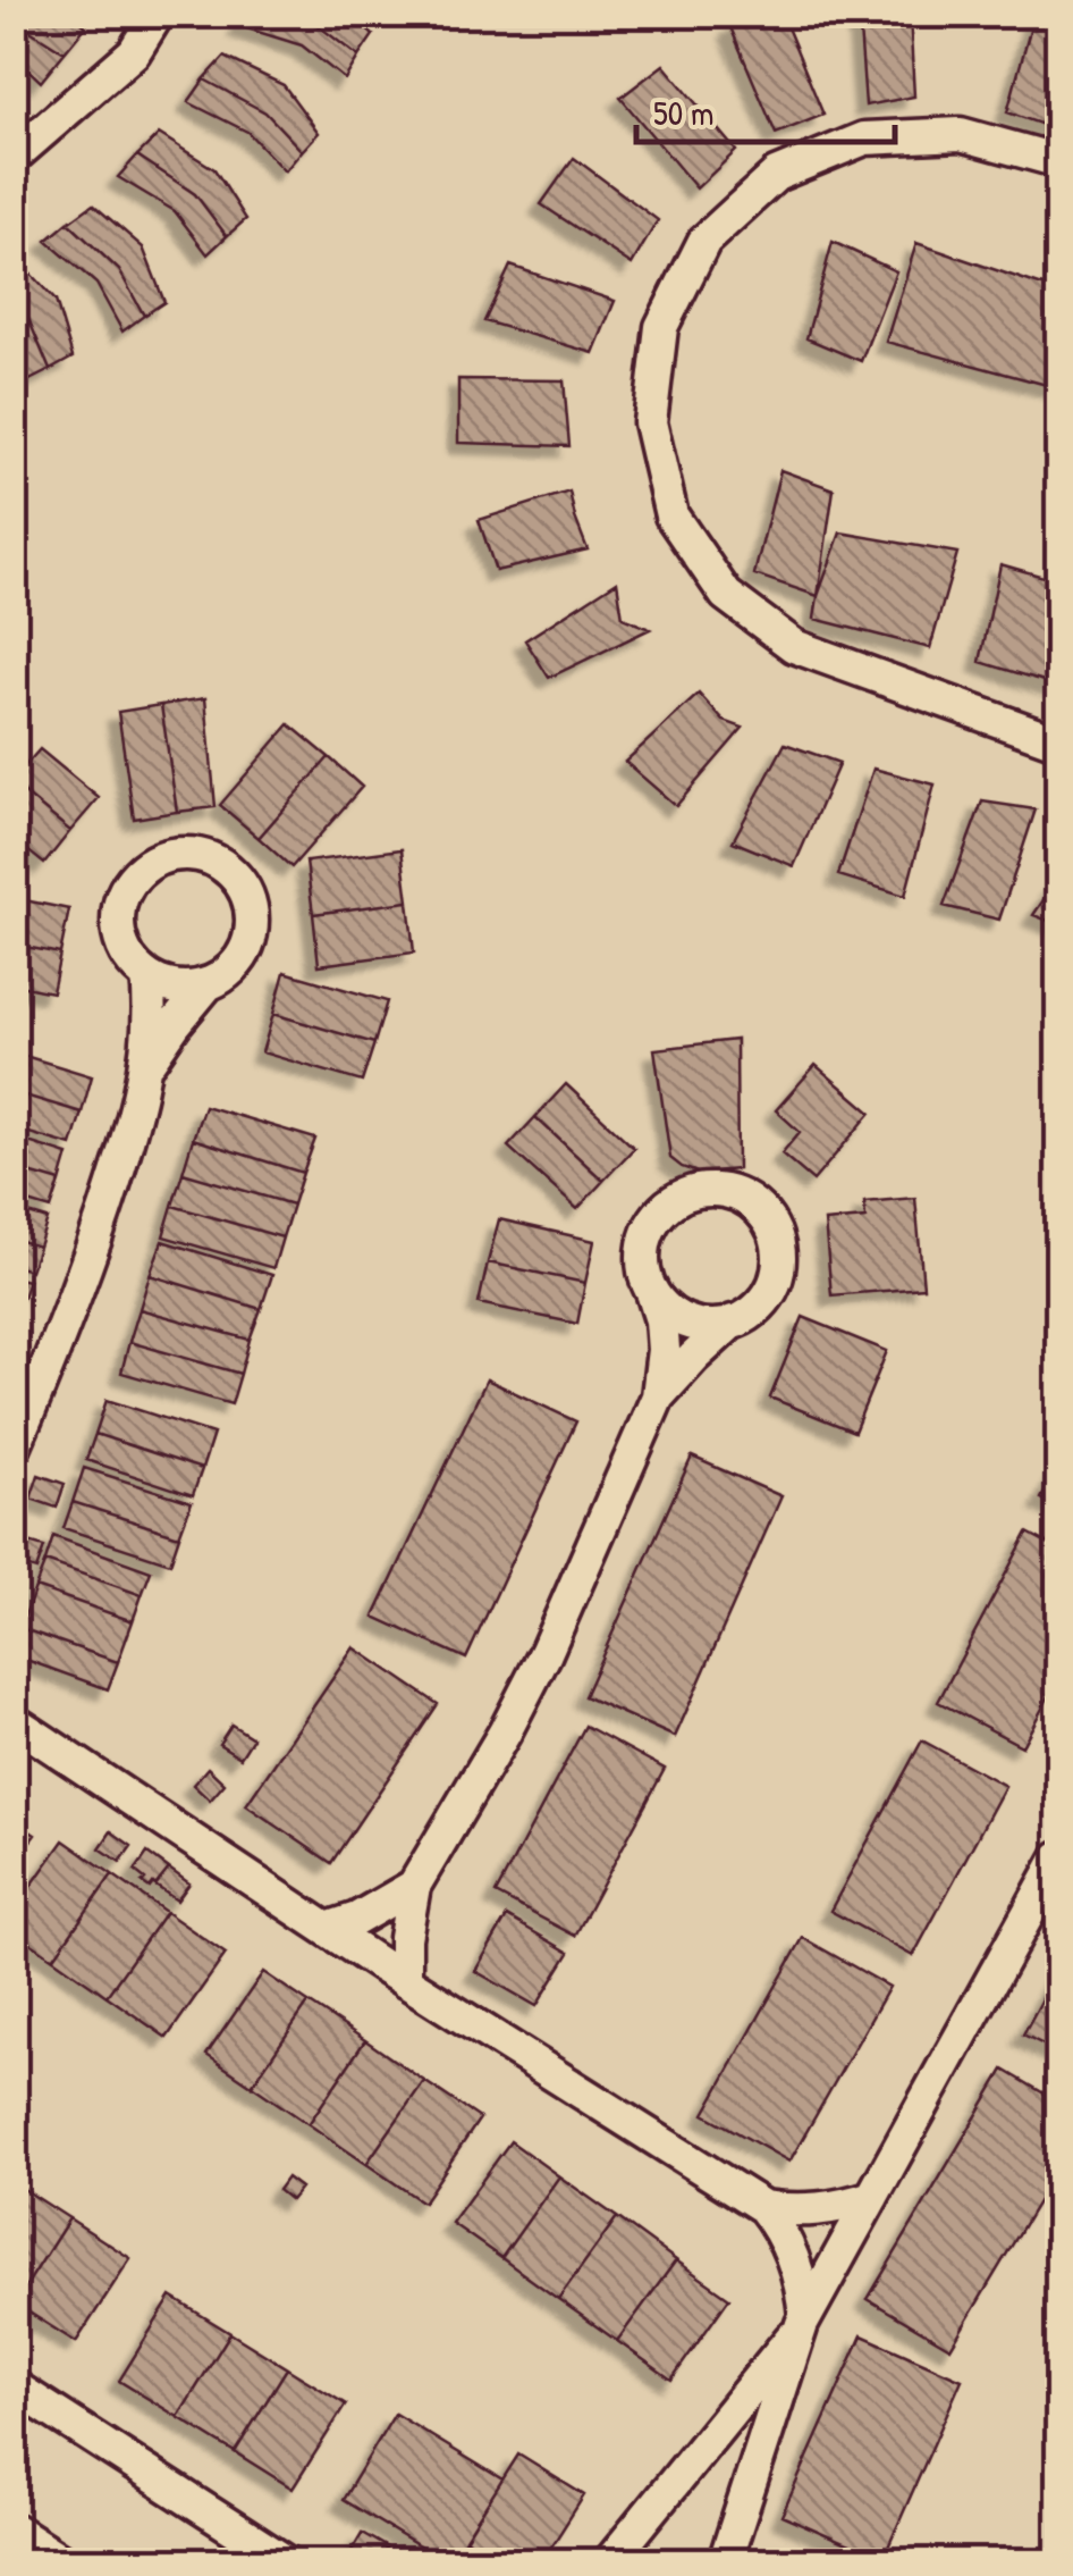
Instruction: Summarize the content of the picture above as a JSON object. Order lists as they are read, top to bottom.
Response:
{
  "scale_bar": "50 m"
}
